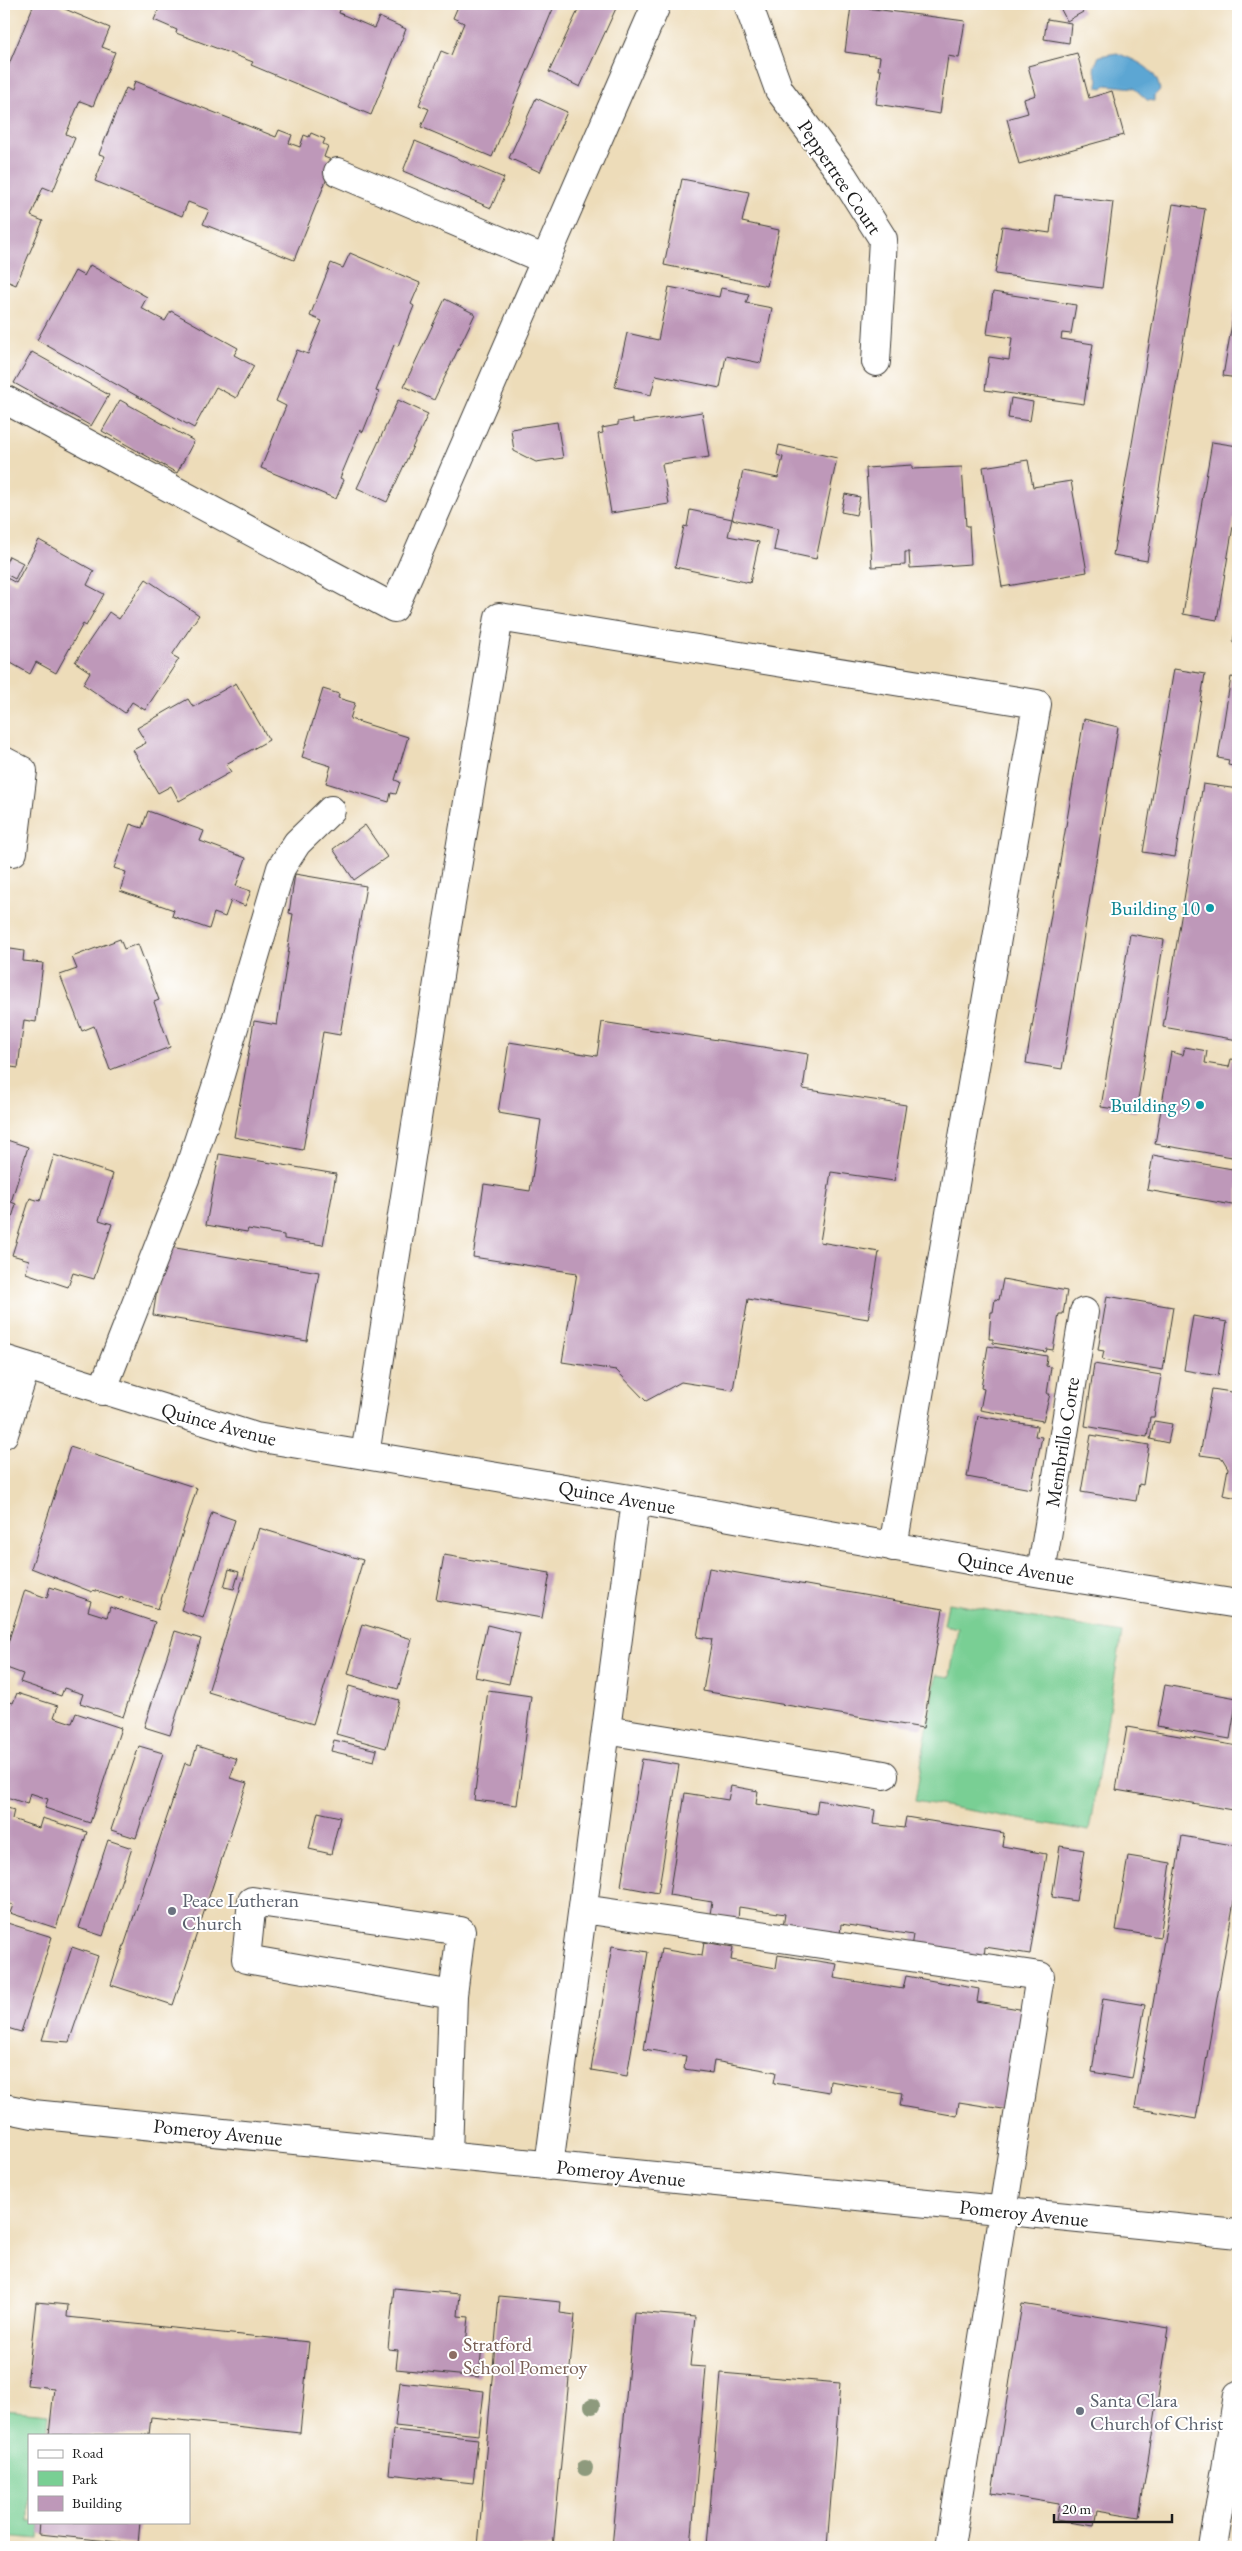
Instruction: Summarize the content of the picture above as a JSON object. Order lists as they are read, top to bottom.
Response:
{
  "streets": {
    "street": [
      "Peppertree Court",
      "Quince Avenue",
      "Membrillo Corte",
      "Pomeroy Avenue"
    ]
  },
  "crossings": [
    ["Quince Avenue", "Membrillo Corte"]
  ],
  "places": [
    "Building 10",
    "Building 9",
    "Peace Lutheran Church",
    "Stratford School Pomeroy",
    "Santa Clara Church of Christ"
  ],
  "legend": ["Road", "Park", "Building"],
  "scale_bar": "20 m"
}
